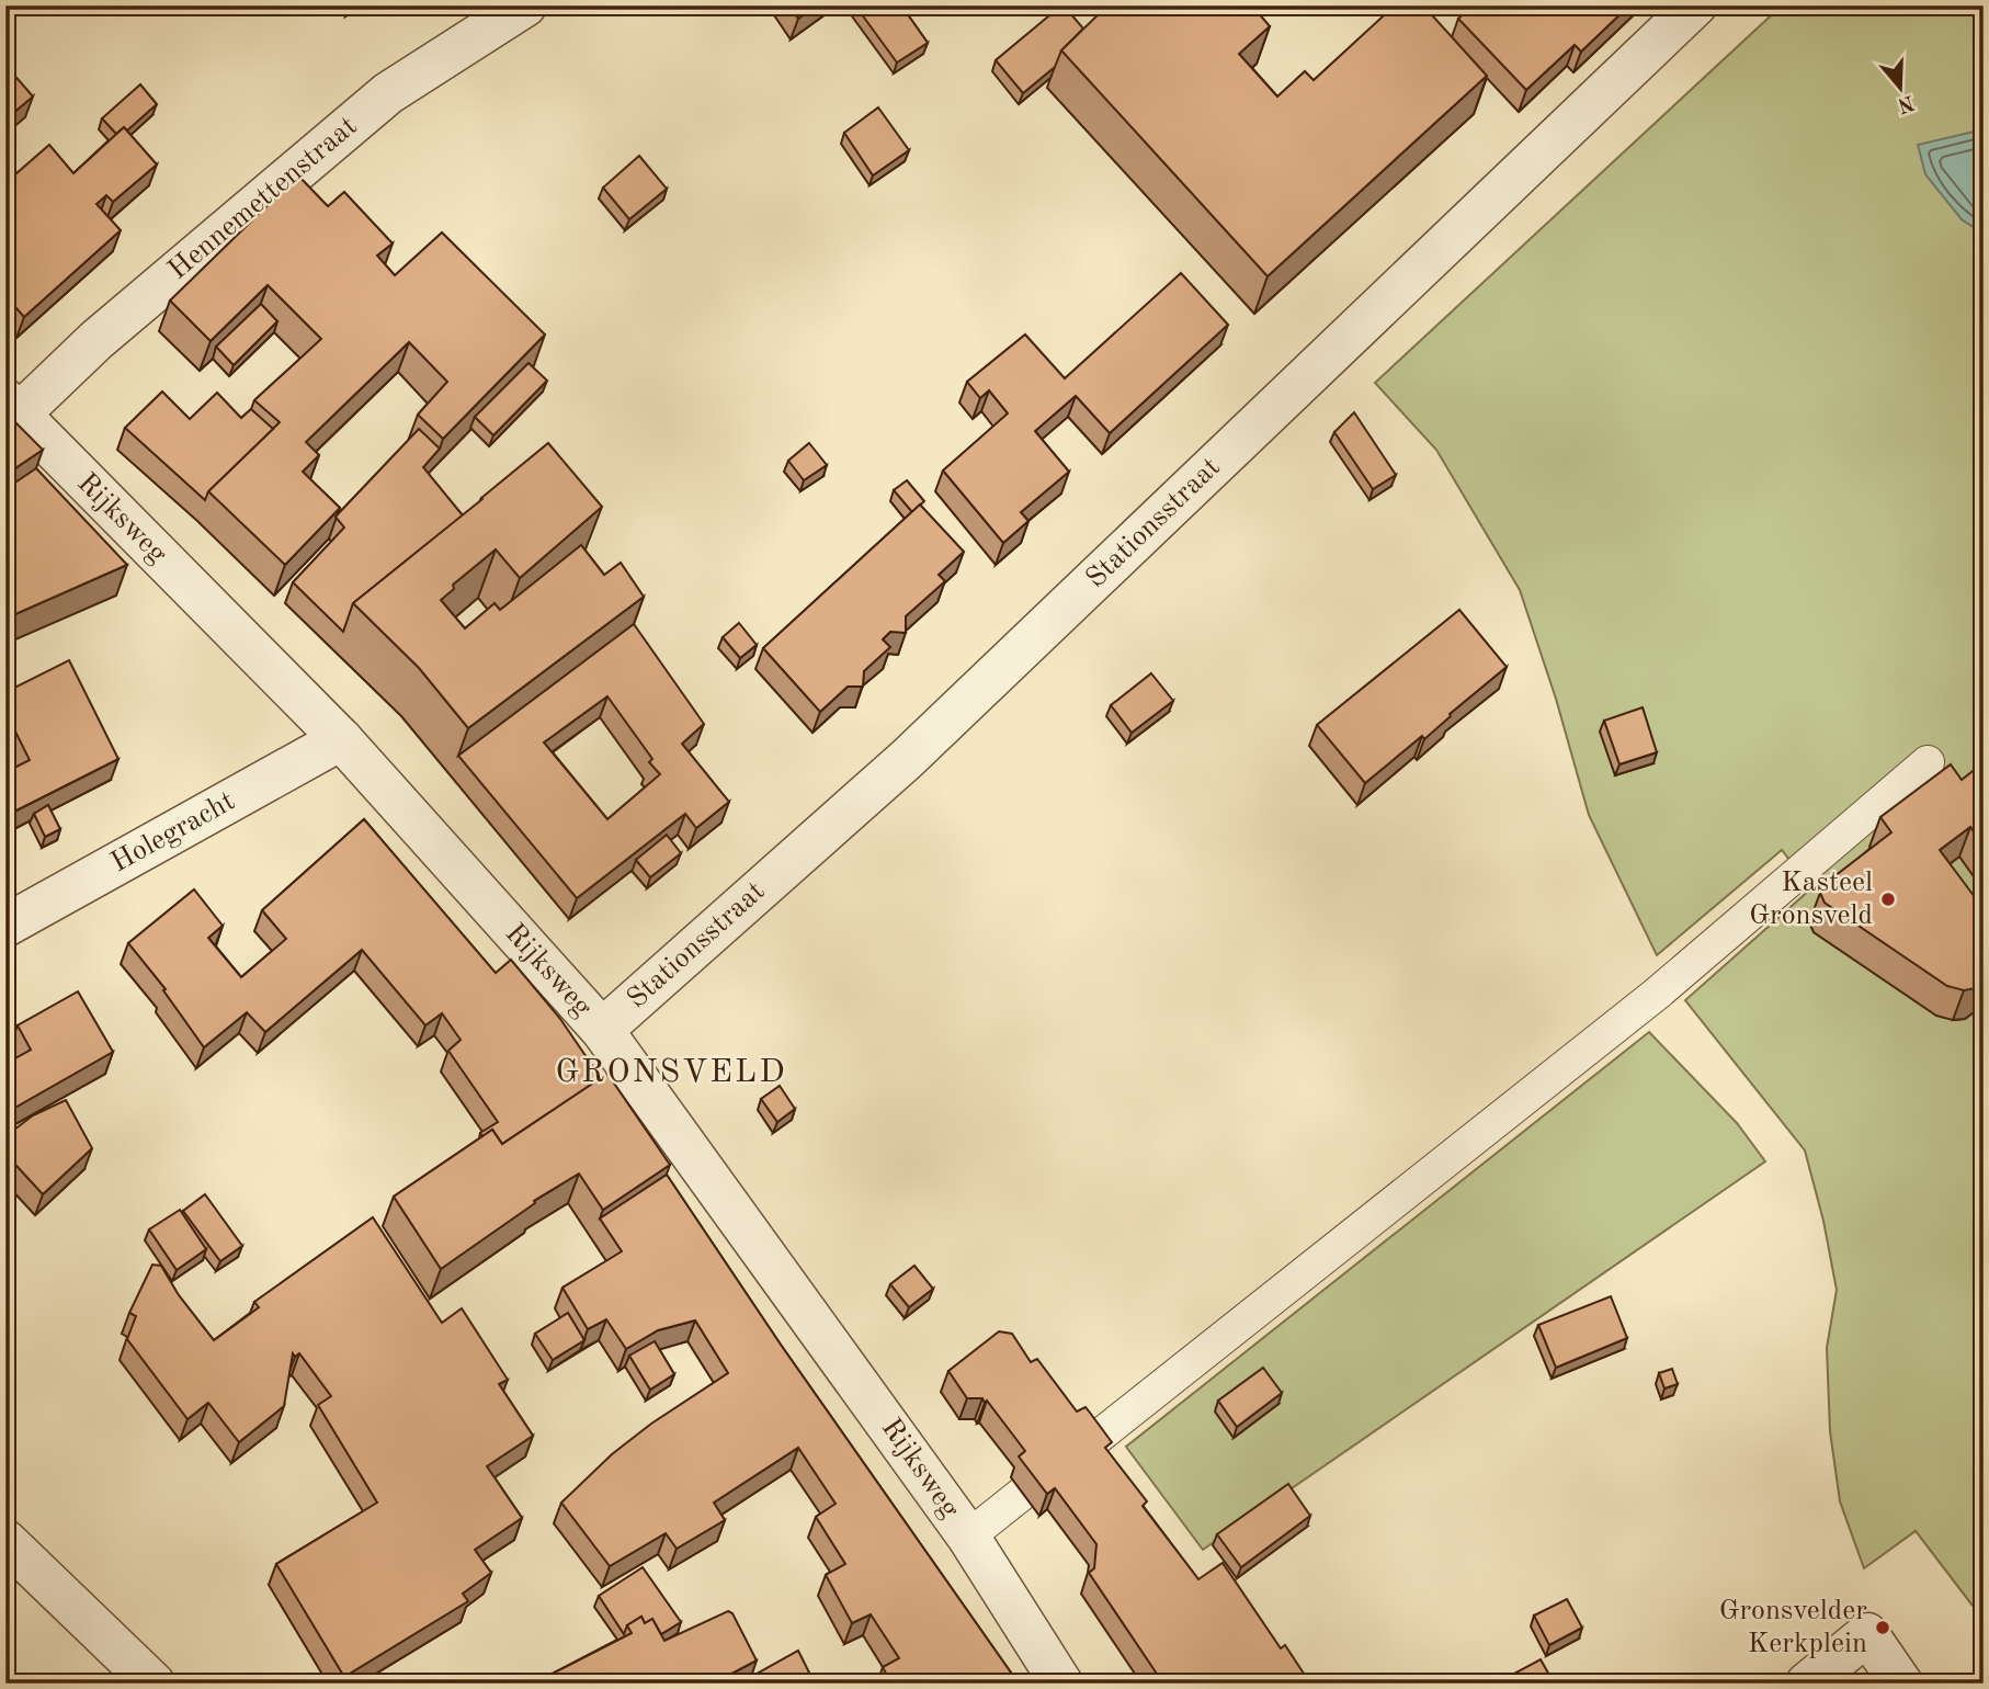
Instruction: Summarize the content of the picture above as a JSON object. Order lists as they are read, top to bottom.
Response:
{
  "streets": {
    "street": [
      "Hennemettenstraat",
      "Rijksweg",
      "Stationsstraat",
      "Holegracht"
    ]
  },
  "crossings": [
    ["Hennemettenstraat", "Rijksweg"],
    ["Rijksweg", "Stationsstraat"],
    ["Rijksweg", "Holegracht"]
  ],
  "districts": ["GRONSVELD"],
  "places": ["Kasteel Gronsveld", "Gronsvelder Kerkplein"],
  "north": "bottom"
}
